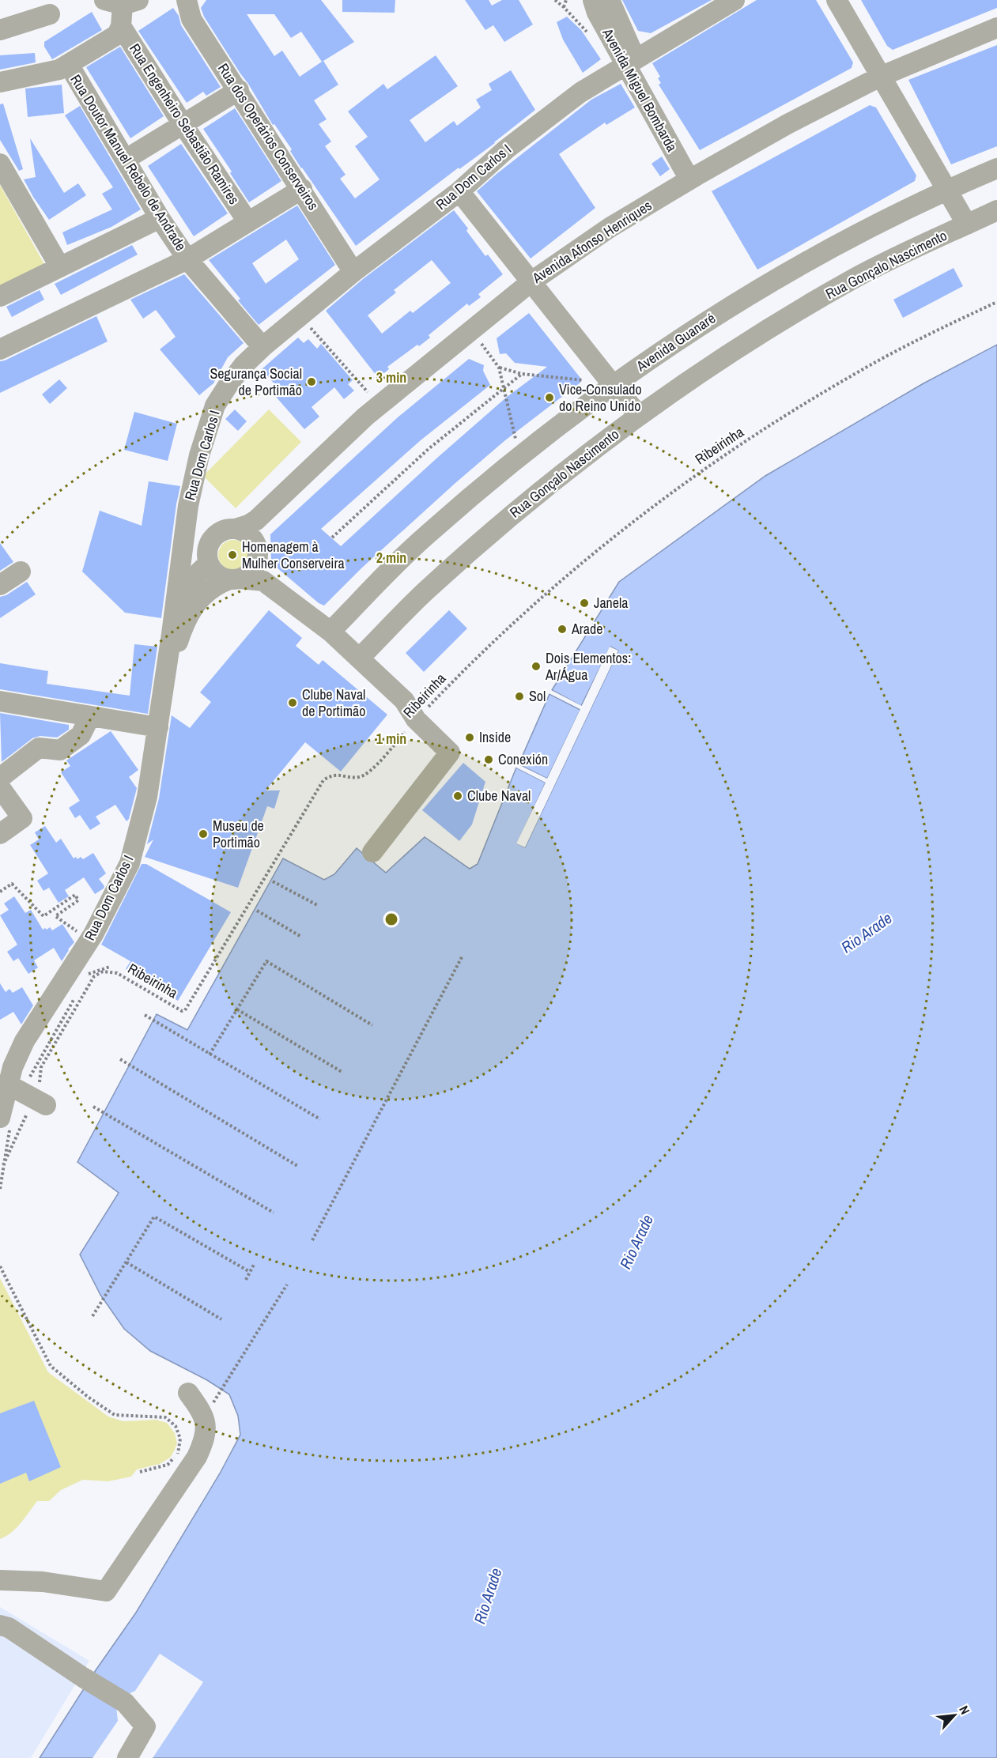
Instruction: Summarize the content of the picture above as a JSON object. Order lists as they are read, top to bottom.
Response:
{
  "streets": {
    "street": [
      "Avenida Miguel Bombarda",
      "Rua Engenheiro Sebastião Ramires",
      "Rua dos Operários Conserveiros",
      "Rua Doutor Manuel Rebelo de Andrade",
      "Rua Dom Carlos I",
      "Avenida Afonso Henriques",
      "Rua Gonçalo Nascimento",
      "Avenida Guanaré"
    ],
    "path": ["Ribeirinha"]
  },
  "crossings": [
    ["Avenida Miguel Bombarda", "Rua Dom Carlos I"],
    ["Avenida Miguel Bombarda", "Avenida Afonso Henriques"],
    ["Rua dos Operários Conserveiros", "Rua Dom Carlos I"],
    ["Rua Doutor Manuel Rebelo de Andrade", "Rua Dom Carlos I"],
    ["Rua Dom Carlos I", "Ribeirinha"]
  ],
  "water": ["Rio Arade"],
  "places": [
    "Segurança Social de Portimão",
    "Vice-Consulado do Reino Unido",
    "Homenagem à Mulher Conserveira",
    "Janela",
    "Arade",
    "Dois Elementos: Ar/Água",
    "Sol",
    "Clube Naval de Portimão",
    "Inside",
    "Conexión",
    "Clube Naval",
    "Museu de Portimão"
  ],
  "north": "top right",
  "rings": ["3 min", "2 min", "1 min"]
}
